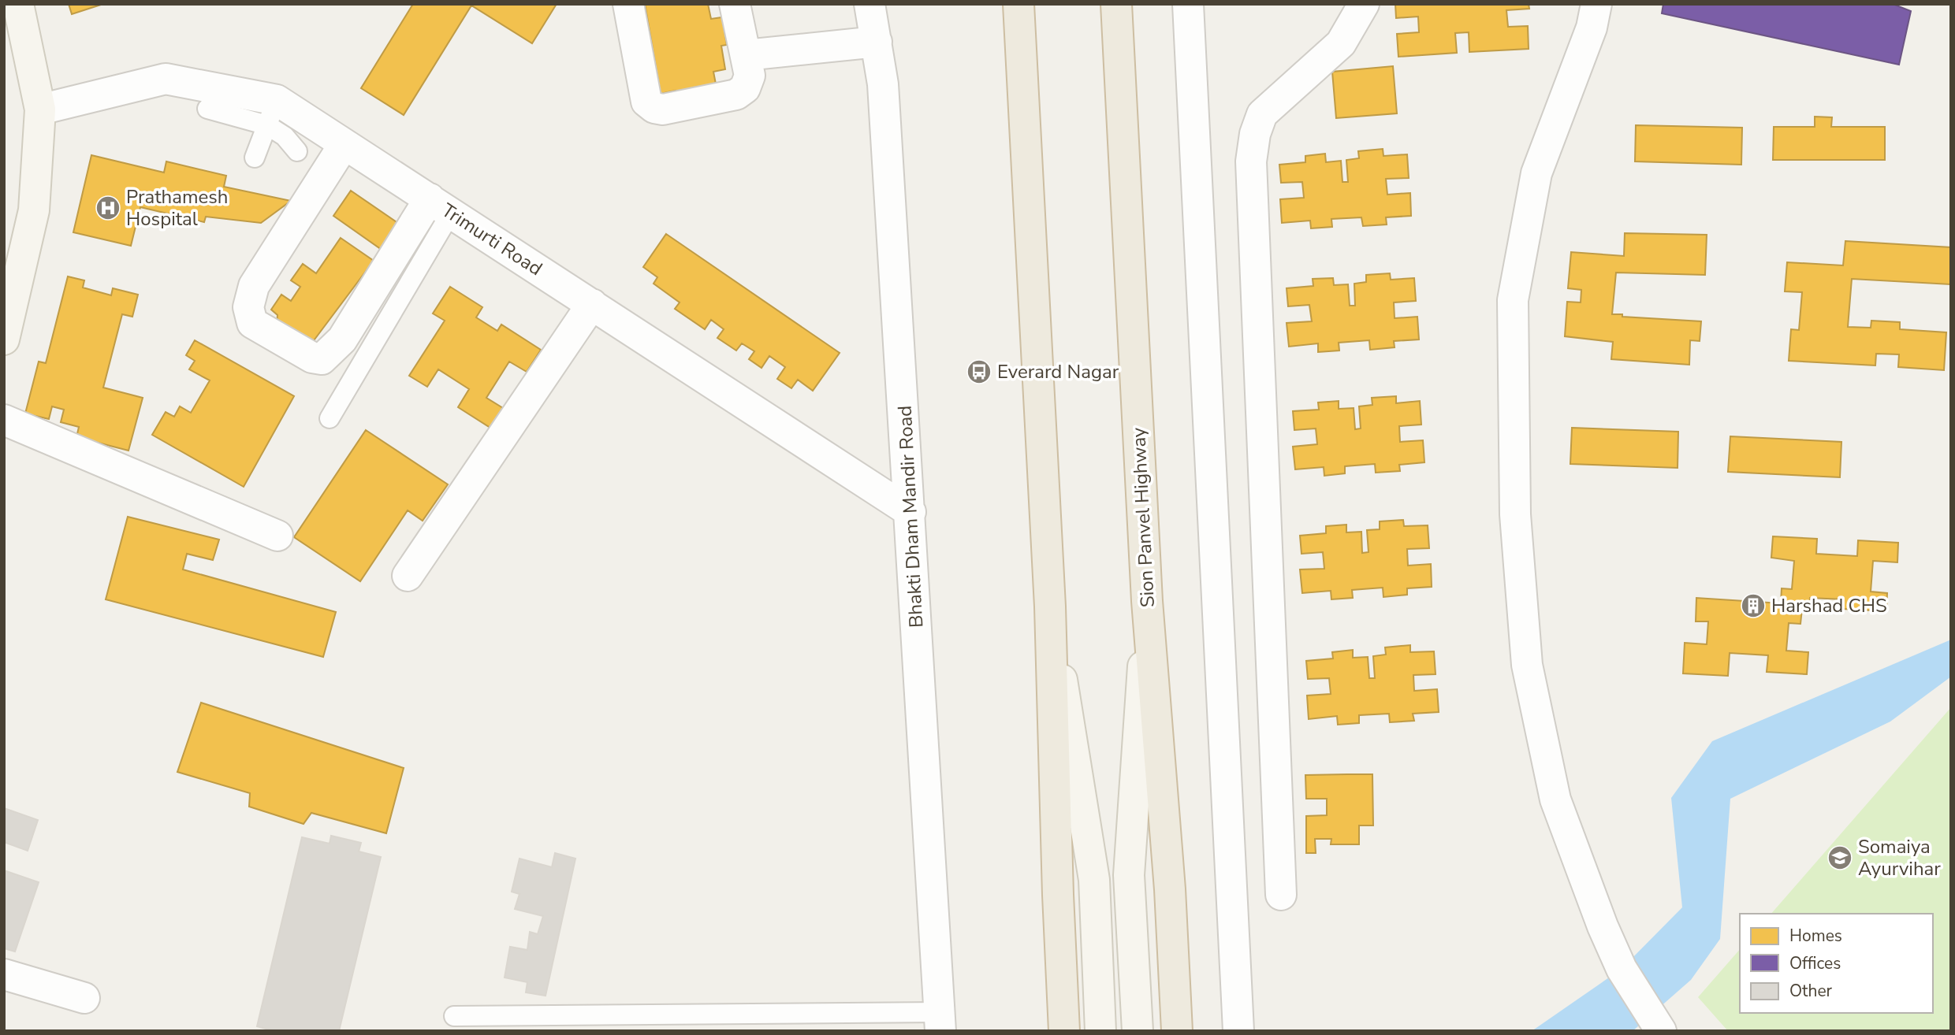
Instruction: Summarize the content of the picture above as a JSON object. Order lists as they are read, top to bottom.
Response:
{
  "streets": {
    "highway": ["Sion Panvel Highway"],
    "street": ["Trimurti Road", "Bhakti Dham Mandir Road"]
  },
  "crossings": [
    ["Trimurti Road", "Bhakti Dham Mandir Road"]
  ],
  "places": {
    "hospital": ["Prathamesh Hospital"],
    "bus stop": ["Everard Nagar"],
    "building": ["Harshad CHS"],
    "school or university": ["Somaiya Ayurvihar"]
  },
  "legend": ["Homes", "Offices", "Other"]
}
